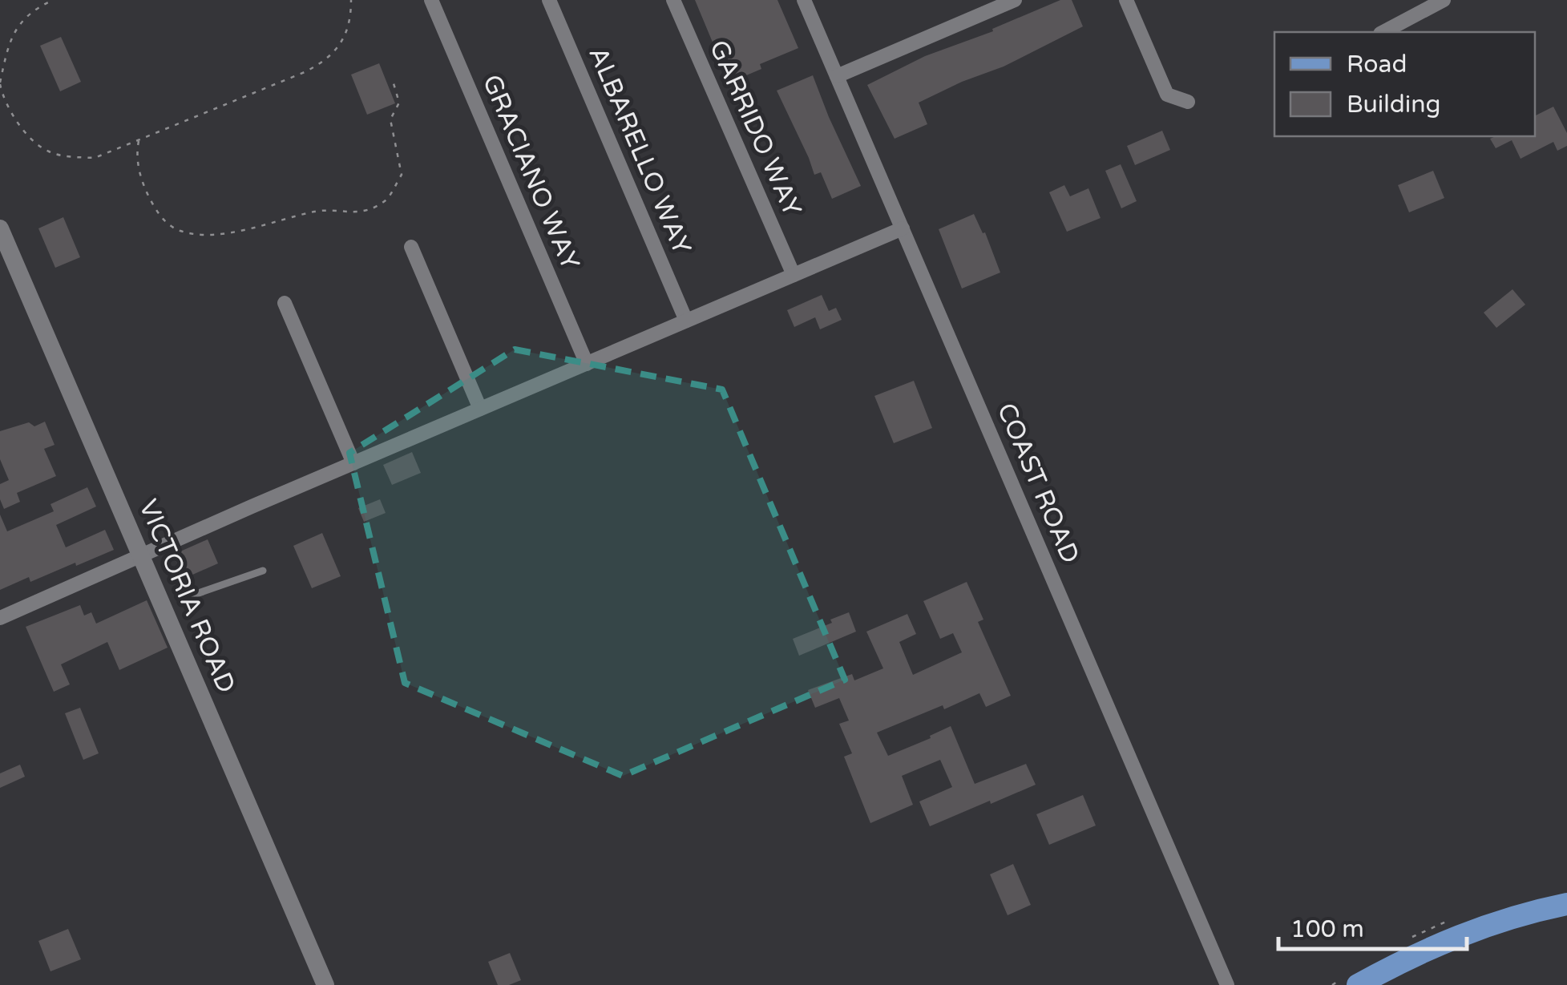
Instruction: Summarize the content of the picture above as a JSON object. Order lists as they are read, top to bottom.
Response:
{
  "streets": {
    "street": [
      "GARRIDO WAY",
      "ALBARELLO WAY",
      "GRACIANO WAY",
      "COAST ROAD",
      "VICTORIA ROAD"
    ]
  },
  "legend": ["Road", "Building"],
  "scale_bar": "100 m"
}
